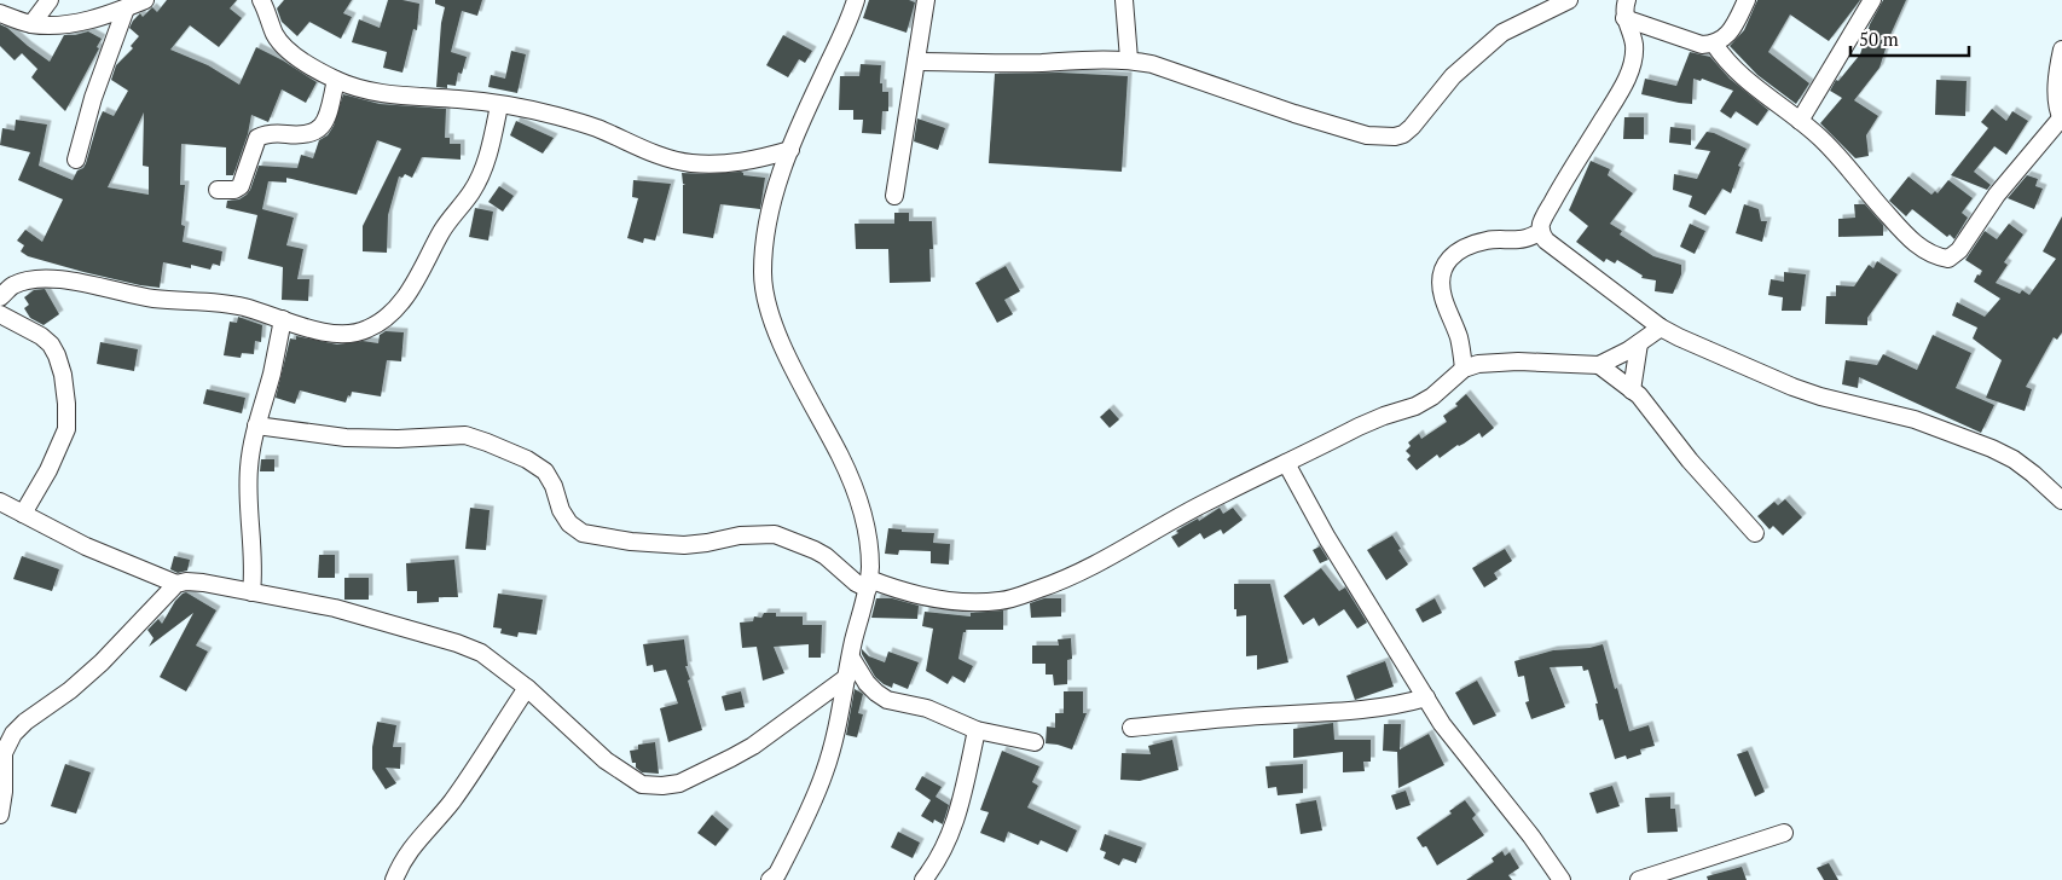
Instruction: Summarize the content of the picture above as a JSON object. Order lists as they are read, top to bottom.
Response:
{
  "scale_bar": "50 m"
}
